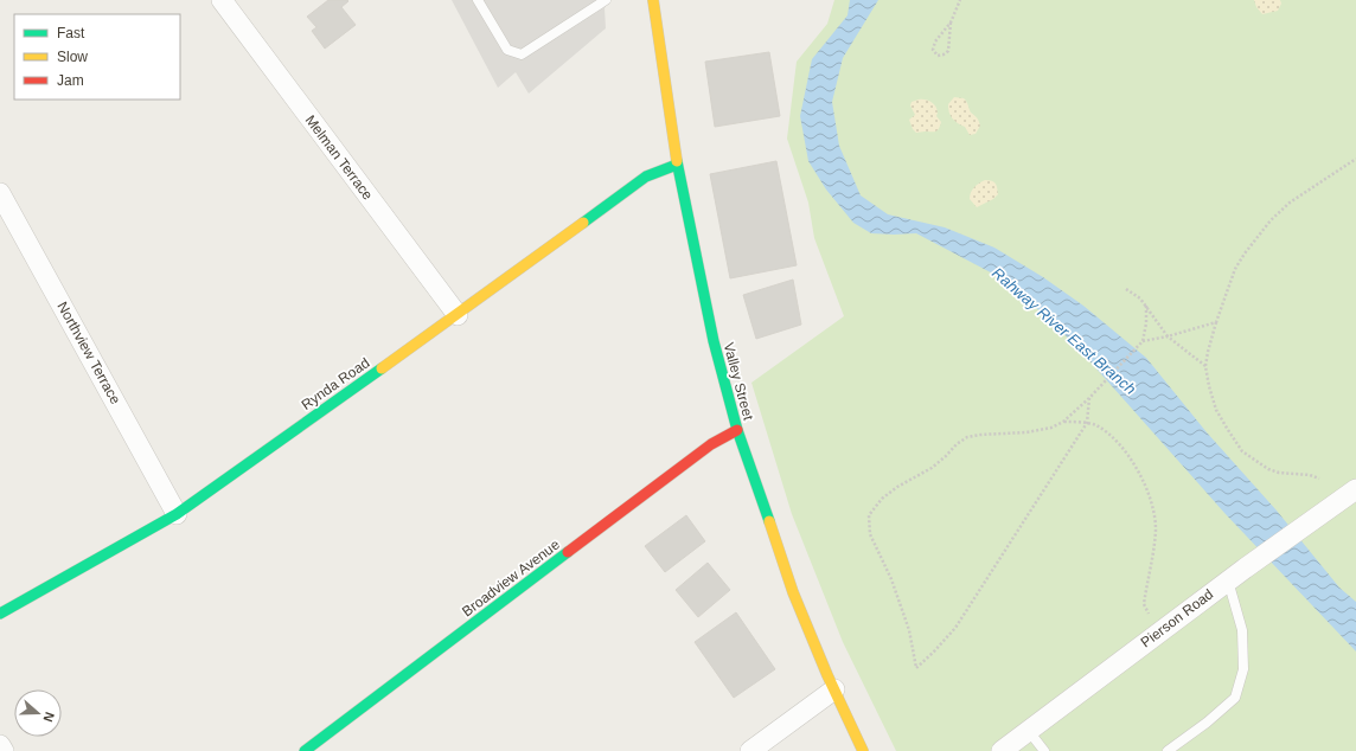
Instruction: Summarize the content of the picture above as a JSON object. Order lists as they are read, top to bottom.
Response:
{
  "streets": {
    "street": [
      "Melman Terrace",
      "Northview Terrace",
      "Valley Street",
      "Rynda Road",
      "Broadview Avenue",
      "Pierson Road"
    ]
  },
  "crossings": [
    ["Melman Terrace", "Rynda Road"],
    ["Northview Terrace", "Rynda Road"],
    ["Valley Street", "Rynda Road"],
    ["Valley Street", "Broadview Avenue"]
  ],
  "water": ["Rahway River East Branch"],
  "legend": ["Fast", "Slow", "Jam"],
  "north": "right"
}
